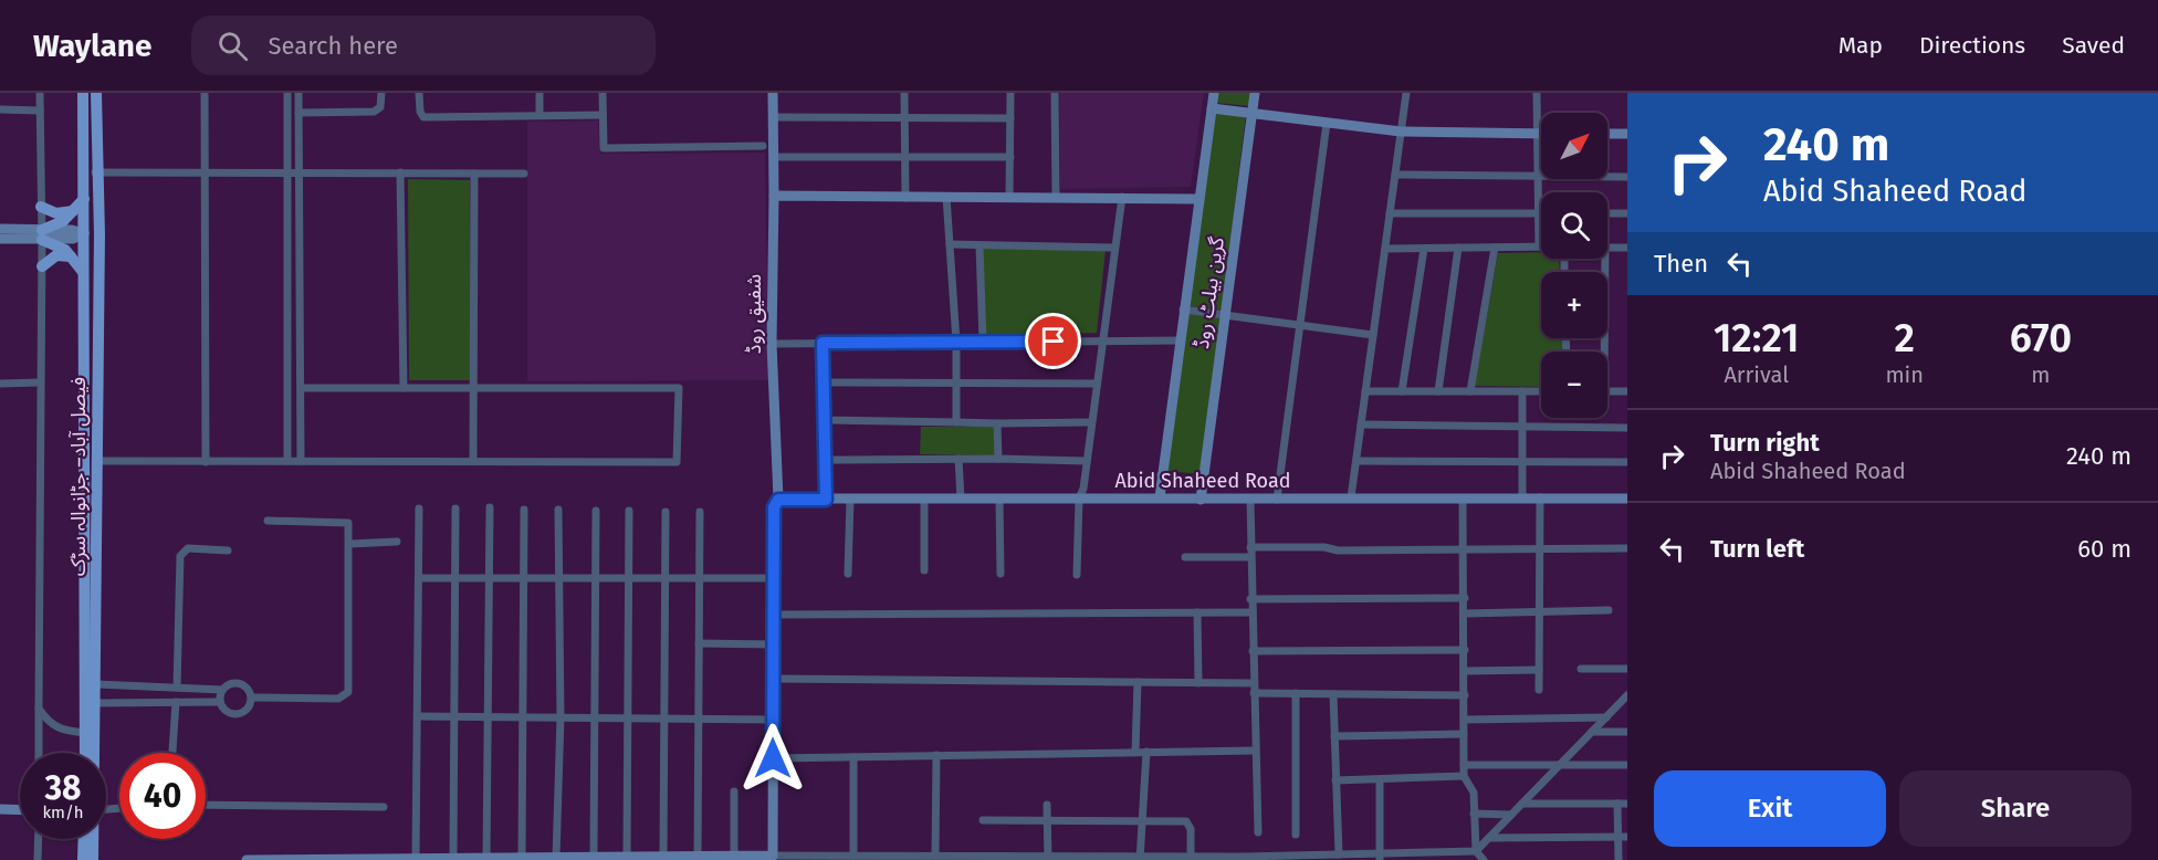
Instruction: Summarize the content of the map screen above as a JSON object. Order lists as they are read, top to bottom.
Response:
{
  "streets": {
    "main road": ["فیصل آباد– جڑانوالہ سڑک"],
    "street": ["گرین بیلٹ روڈ", "شفیق روڈ", "Abid Shaheed Road"]
  },
  "crossings": [
    ["گرین بیلٹ روڈ", "Abid Shaheed Road"],
    ["شفیق روڈ", "Abid Shaheed Road"]
  ],
  "north": "top right",
  "page": {
    "header": "Waylane",
    "search": "Search here",
    "nav": ["Map", "Directions", "Saved"],
    "turn": ["240 m", "Abid Shaheed Road"],
    "map_buttons": ["+", "−"],
    "then": "Then",
    "eta": [
      "12:21",
      "Arrival",
      "2",
      "min",
      "670",
      "m"
    ],
    "list": [
      {
        "name": "Turn right",
        "note": "Abid Shaheed Road",
        "value": "240 m"
      },
      {
        "name": "Turn left",
        "value": "60 m"
      }
    ],
    "speed": "38 km/h",
    "limit": "40",
    "buttons": ["Exit", "Share"]
  }
}
